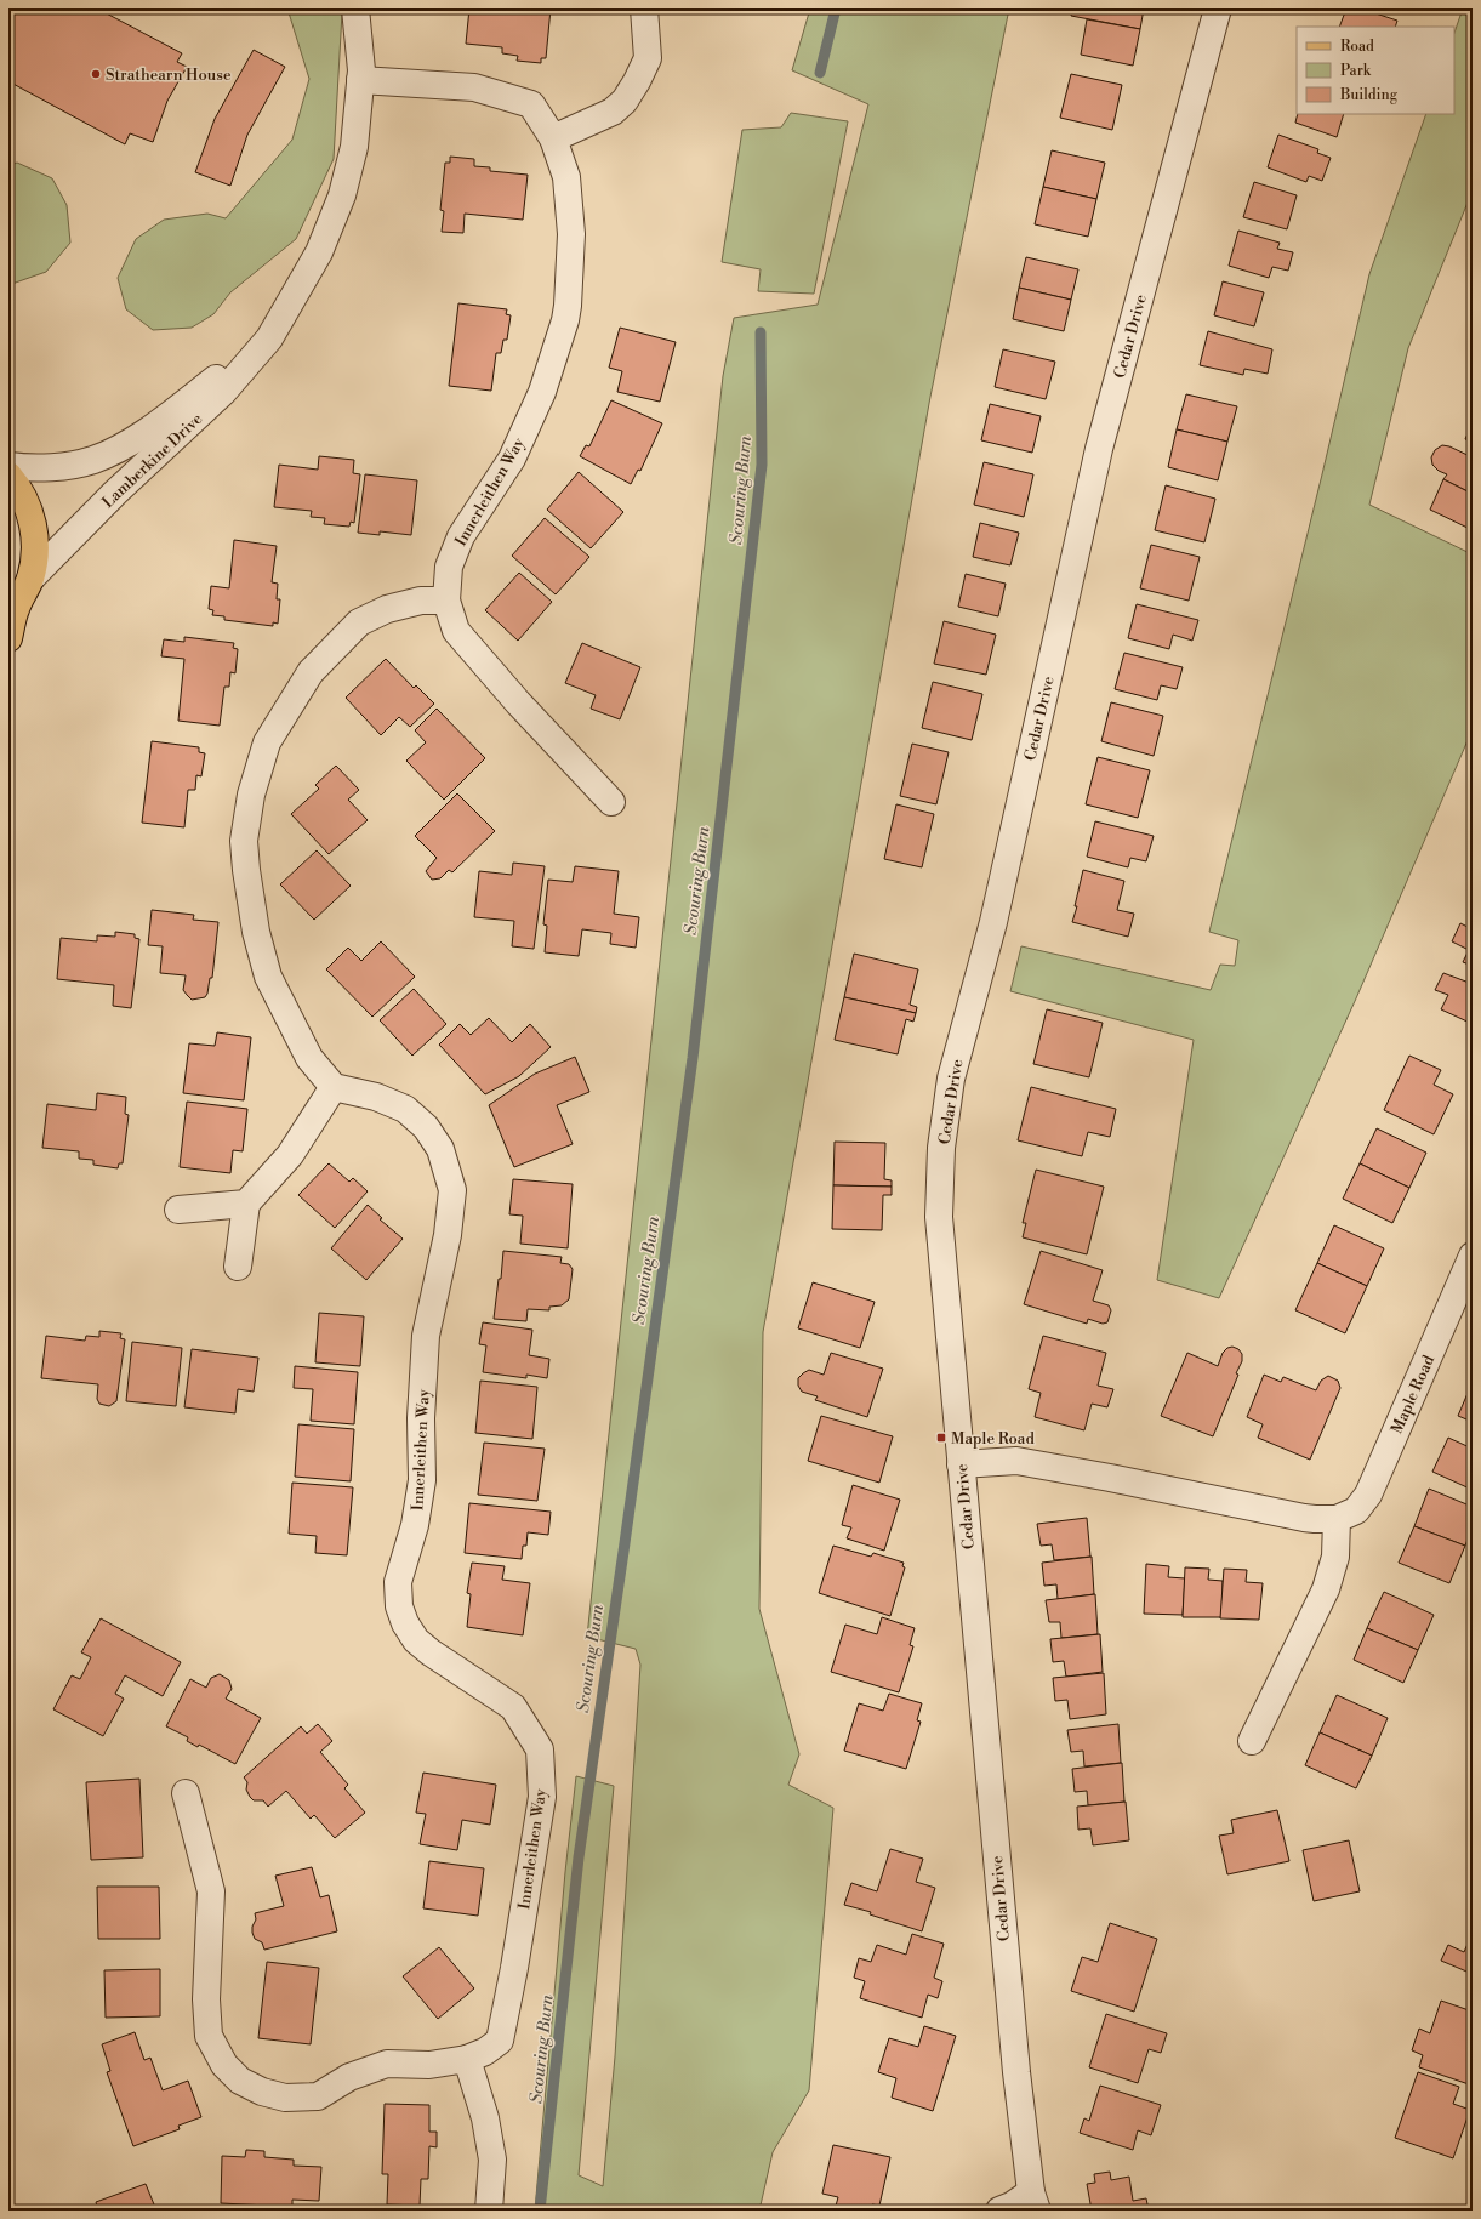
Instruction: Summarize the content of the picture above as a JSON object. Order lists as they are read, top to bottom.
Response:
{
  "streets": {
    "street": [
      "Cedar Drive",
      "Lamberkine Drive",
      "Innerleithen Way",
      "Maple Road"
    ]
  },
  "crossings": [
    ["Cedar Drive", "Maple Road"],
    ["Lamberkine Drive", "Innerleithen Way"]
  ],
  "water": ["Scouring Burn"],
  "places": {
    "other": ["Strathearn House"],
    "transit": ["Maple Road"]
  },
  "legend": ["Road", "Park", "Building"]
}
